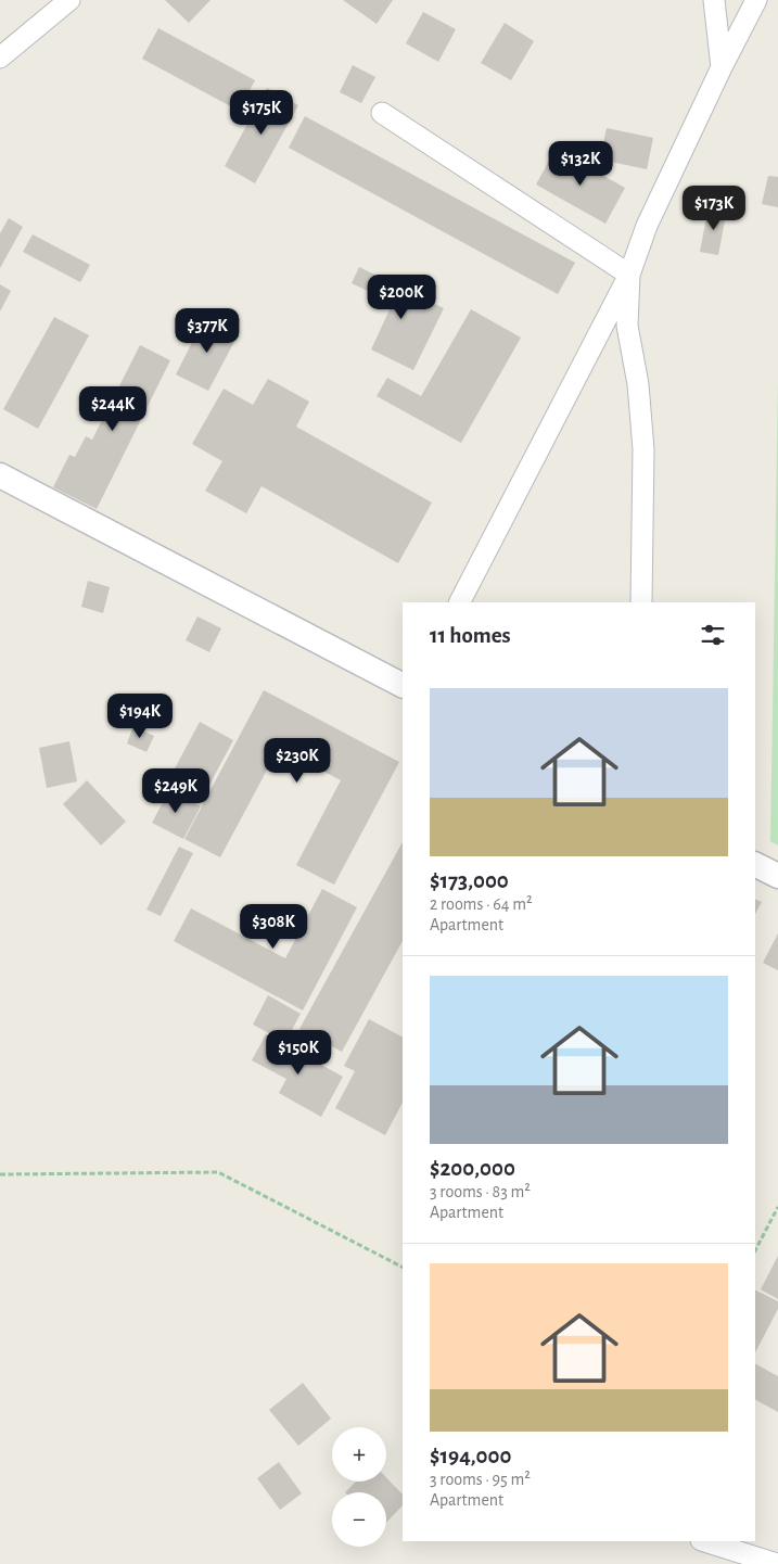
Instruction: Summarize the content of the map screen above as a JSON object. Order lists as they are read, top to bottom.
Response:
{
  "page": {
    "price": [
      "$175K",
      "$132K",
      "$173K",
      "$200K",
      "$377K",
      "$244K",
      "$194K",
      "$230K",
      "$249K",
      "$308K",
      "$150K"
    ],
    "heading": "11 homes",
    "list": [
      {
        "name": "$173,000",
        "note": "2 rooms · 64 m² · Apartment"
      },
      {
        "name": "$200,000",
        "note": "3 rooms · 83 m² · Apartment"
      },
      {
        "name": "$194,000",
        "note": "3 rooms · 95 m² · Apartment"
      }
    ],
    "map_buttons": ["+", "−"]
  }
}
